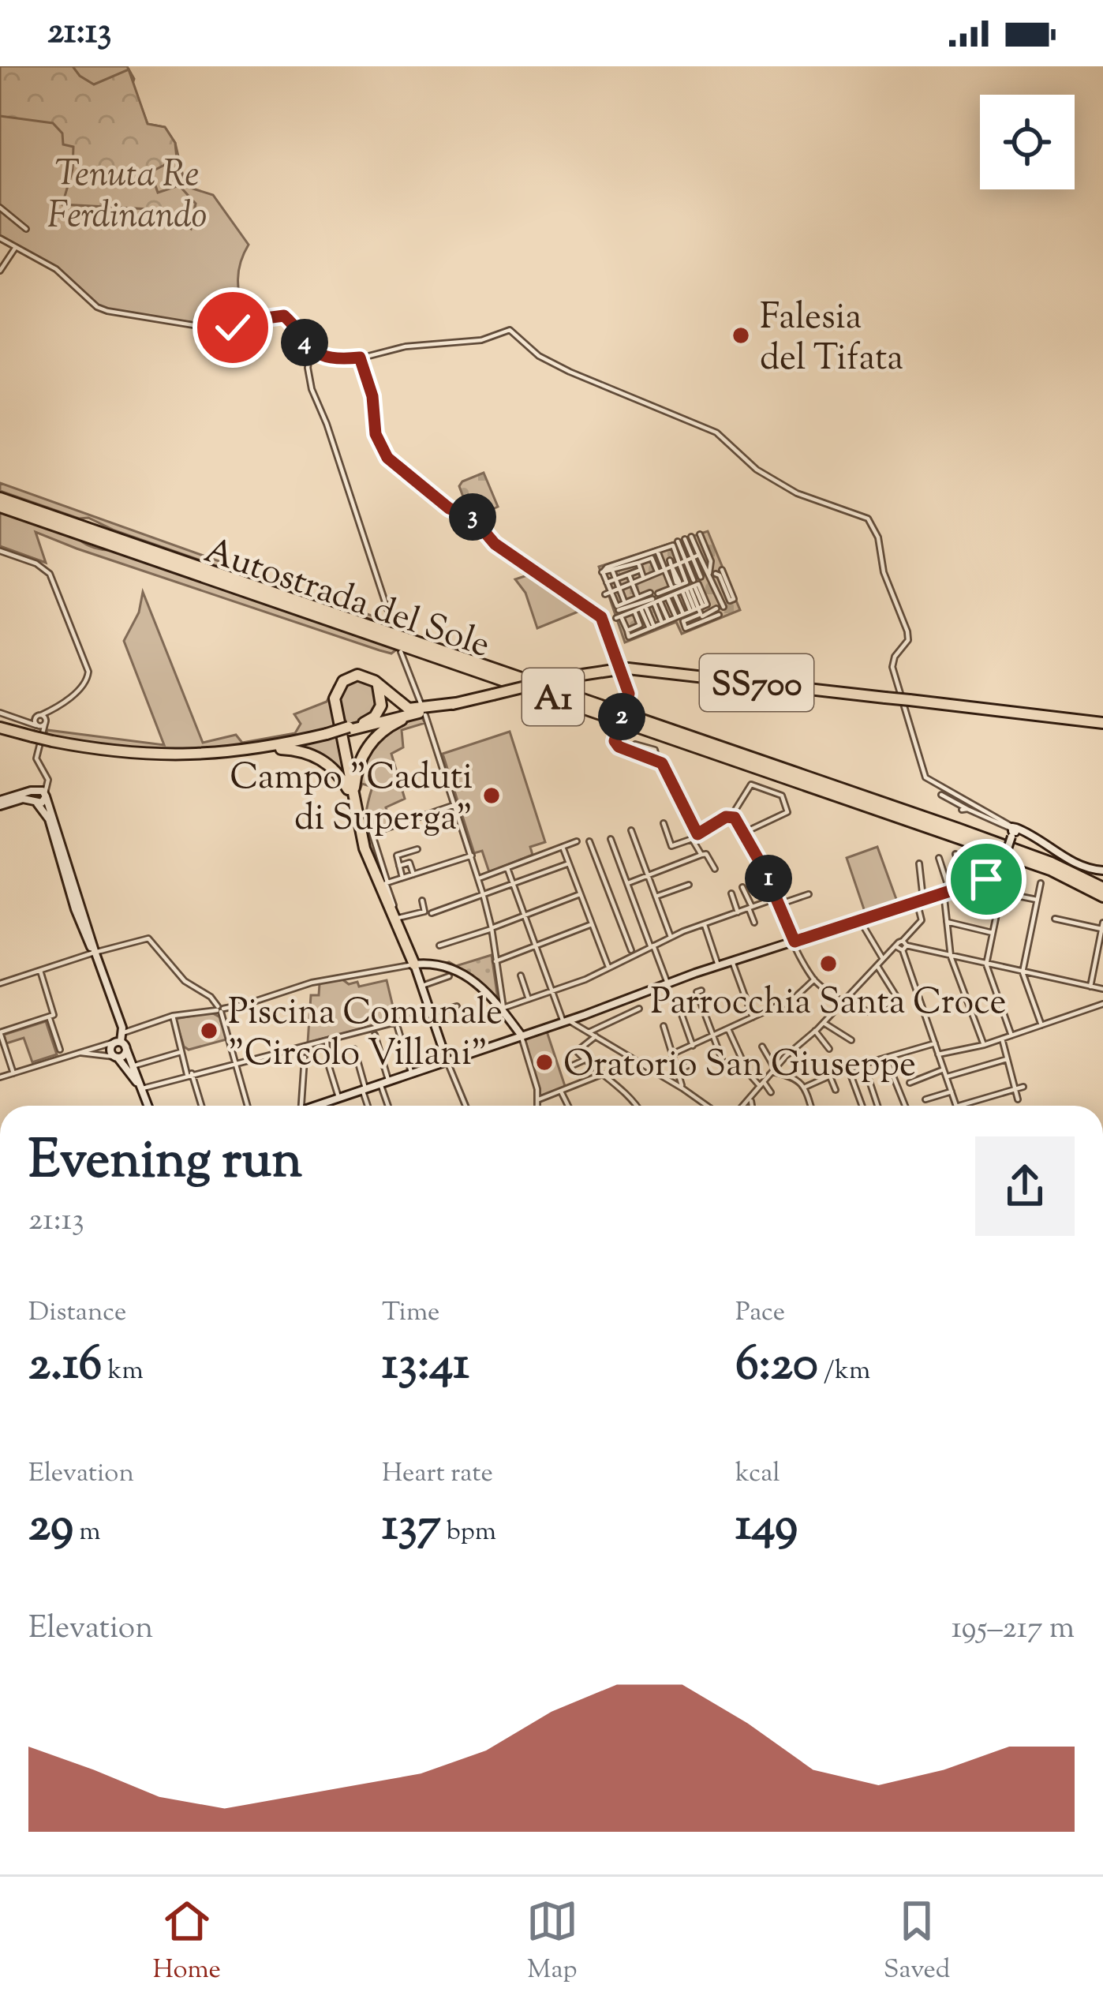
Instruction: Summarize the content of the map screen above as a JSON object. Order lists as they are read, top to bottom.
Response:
{
  "streets": {
    "highway": ["Autostrada del Sole", "SS700", "A1"]
  },
  "parks": ["Tenuta Re Ferdinando"],
  "places": [
    "Falesia del Tifata",
    "Campo \"Caduti di Superga\"",
    "Parrocchia Santa Croce",
    "Piscina Comunale \"Circolo Villani\"",
    "Oratorio San Giuseppe"
  ],
  "page": {
    "status": "21:13",
    "pins": [
      "4",
      "3",
      "2",
      "1"
    ],
    "heading": ["Evening run", "21:13"],
    "stats": [
      ["Distance", "2.16 km"],
      ["Time", "13:41"],
      ["Pace", "6:20 /km"],
      ["Elevation", "29 m"],
      ["Heart rate", "137 bpm"],
      ["kcal", "149"]
    ],
    "chart": ["Elevation", "195–217 m"],
    "tabs": ["Home", "Map", "Saved"]
  }
}
